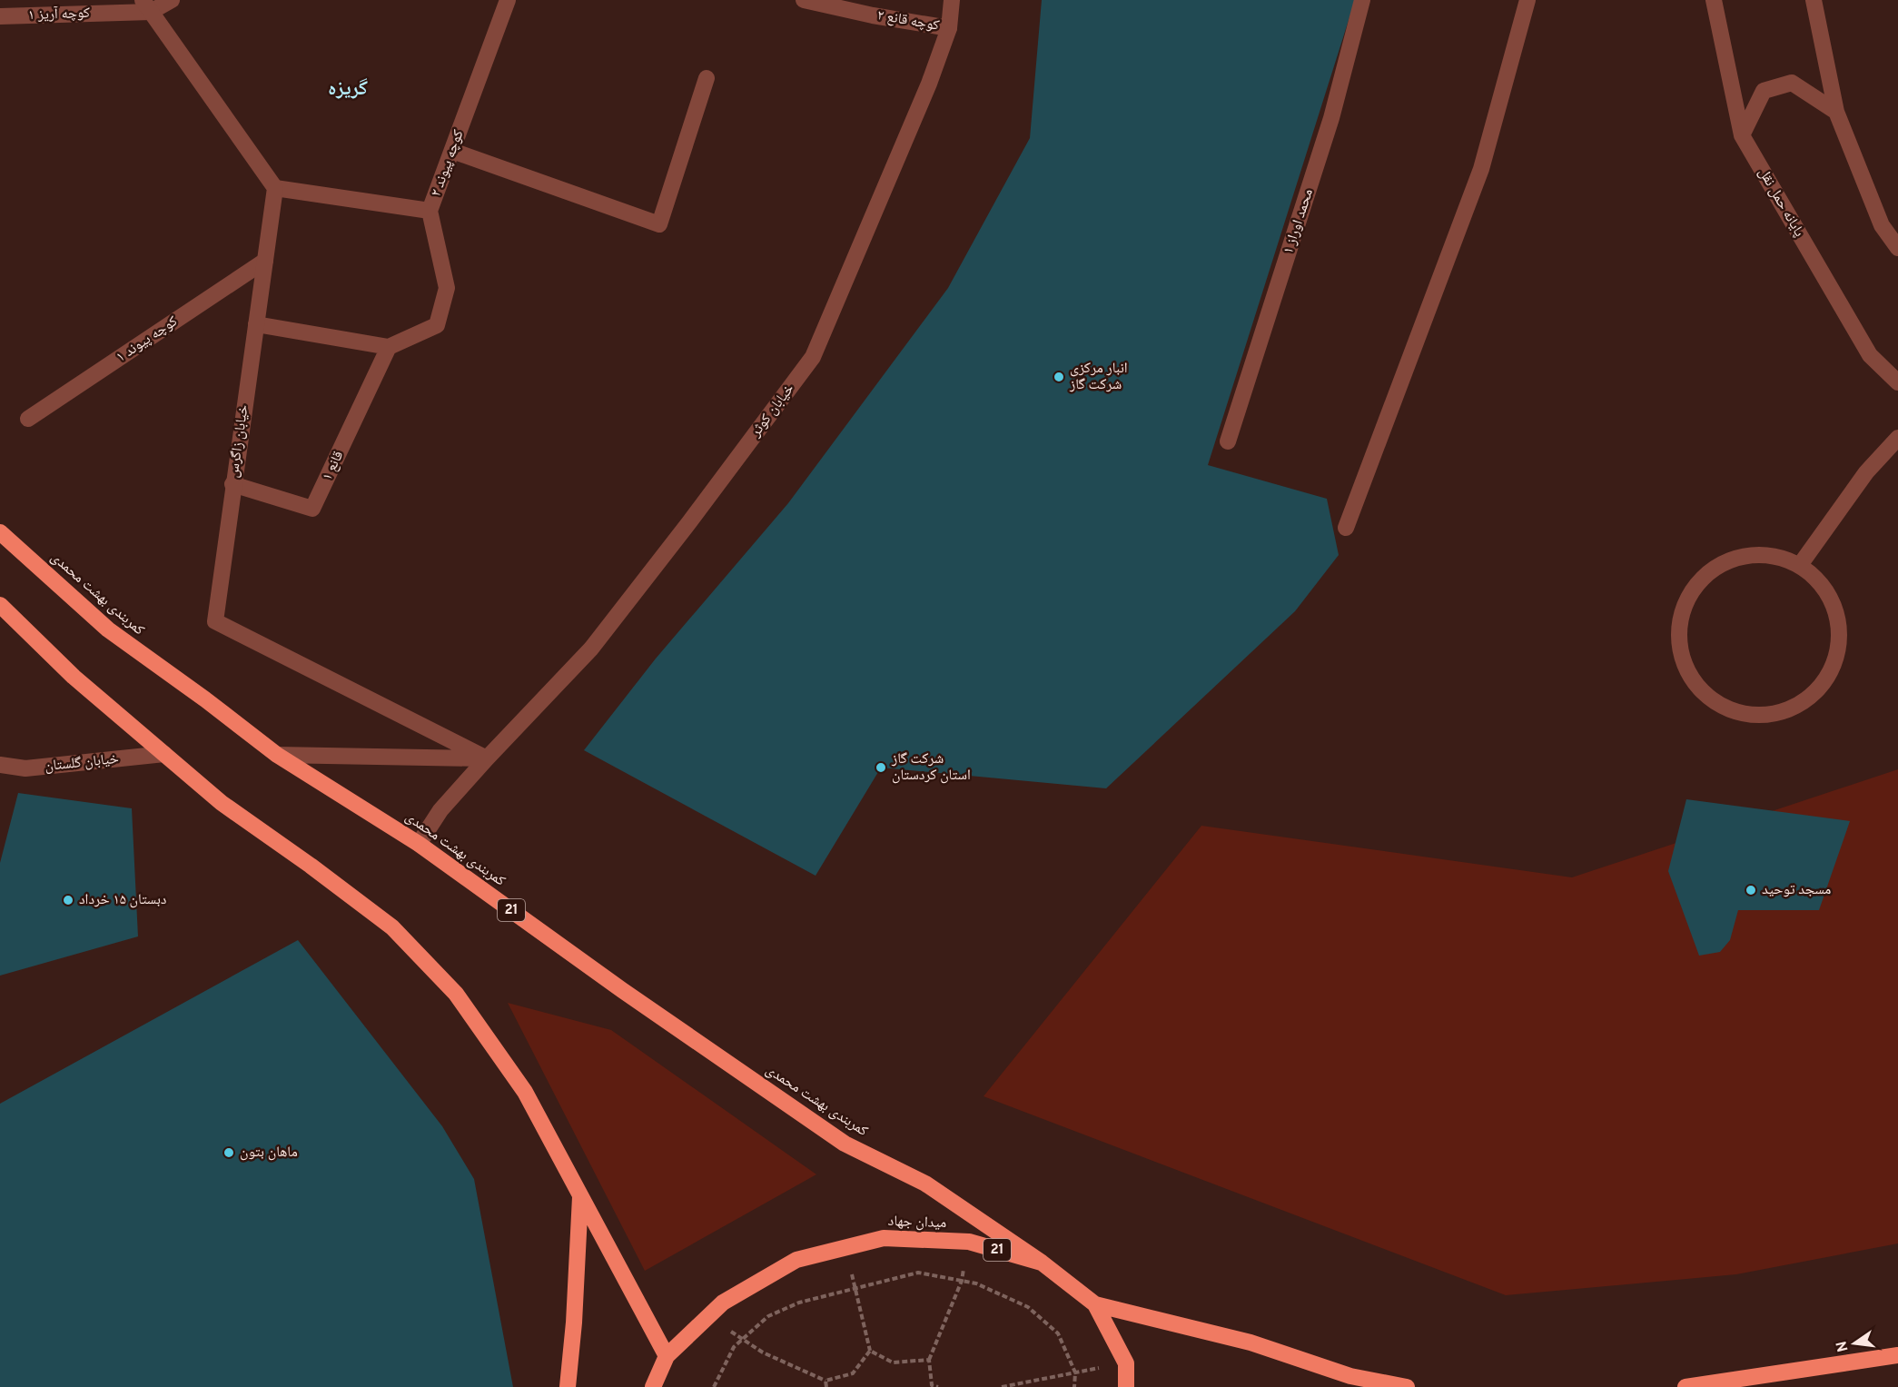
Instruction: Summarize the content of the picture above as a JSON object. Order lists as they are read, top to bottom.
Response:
{
  "streets": {
    "highway": ["کمربندی بهشت محمدی", "21", "میدان جهاد"],
    "street": [
      "کوچه آریز ۱",
      "کوچه قانع ۲",
      "کوچه پیوند ۲",
      "پایانه حمل نقل",
      "محمد اوراز ۱",
      "کوچه پیوند ۱",
      "خیابان کوثر",
      "خیابان زاگرس",
      "قانع ۱",
      "خیابان گلستان"
    ]
  },
  "crossings": [
    ["کوچه قانع ۲", "خیابان کوثر"],
    ["کوچه پیوند ۲", "خیابان زاگرس"],
    ["کوچه پیوند ۱", "خیابان زاگرس"],
    ["خیابان کوثر", "خیابان زاگرس"],
    ["خیابان کوثر", "کمربندی بهشت محمدی"],
    ["خیابان زاگرس", "قانع ۱"],
    ["کمربندی بهشت محمدی", "میدان جهاد"],
    ["21", "میدان جهاد"]
  ],
  "districts": ["گریزه"],
  "places": [
    "انبار مرکزی شرکت گاز",
    "شرکت گاز استان کردستان",
    "مسجد توحید",
    "دبستان ۱۵ خرداد",
    "ماهان بتون"
  ],
  "north": "left"
}
